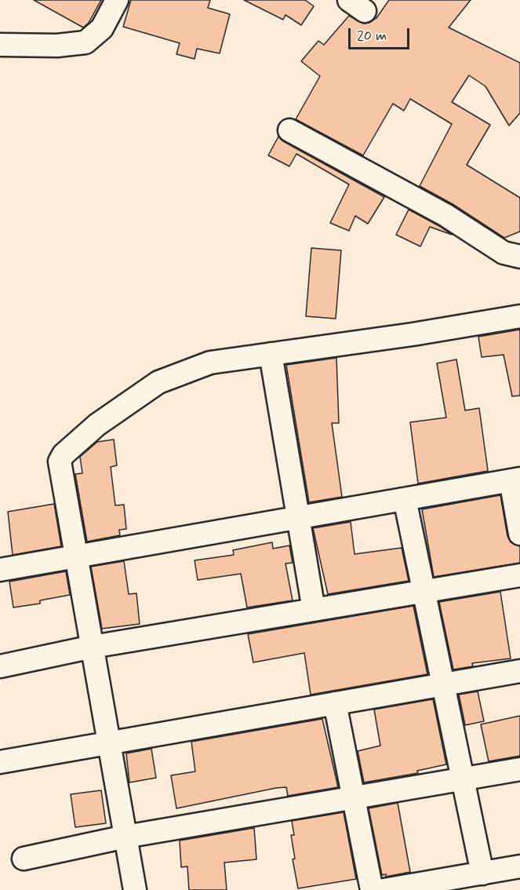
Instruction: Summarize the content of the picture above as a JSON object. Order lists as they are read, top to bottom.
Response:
{
  "scale_bar": "20 m"
}
